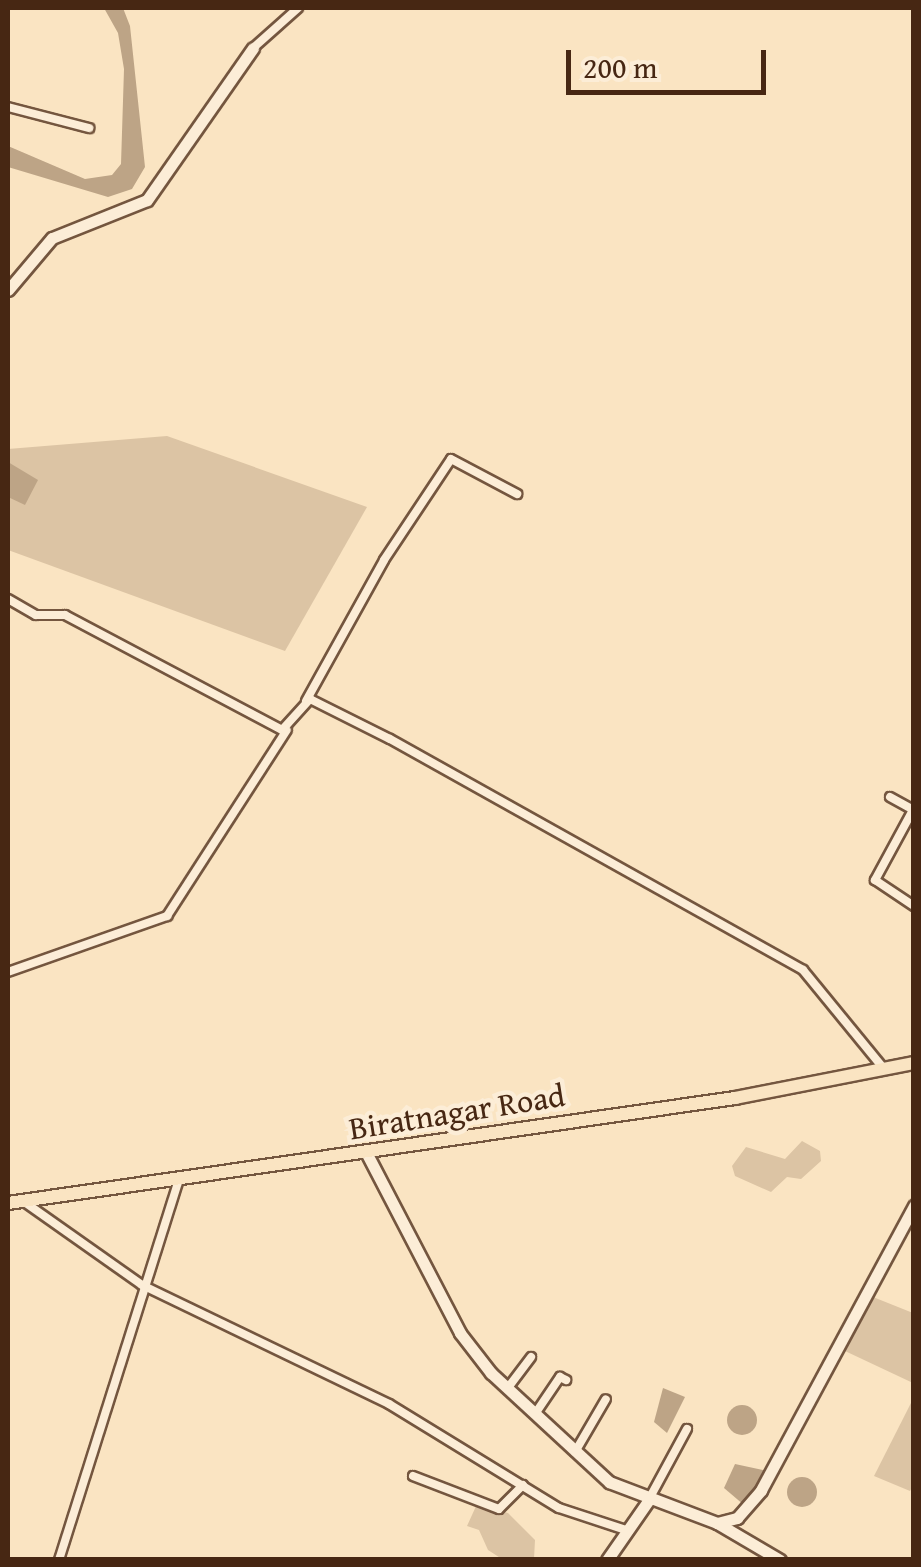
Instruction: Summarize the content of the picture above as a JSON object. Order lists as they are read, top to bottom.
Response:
{
  "streets": {
    "main road": ["Biratnagar Road"]
  },
  "scale_bar": "200 m"
}
